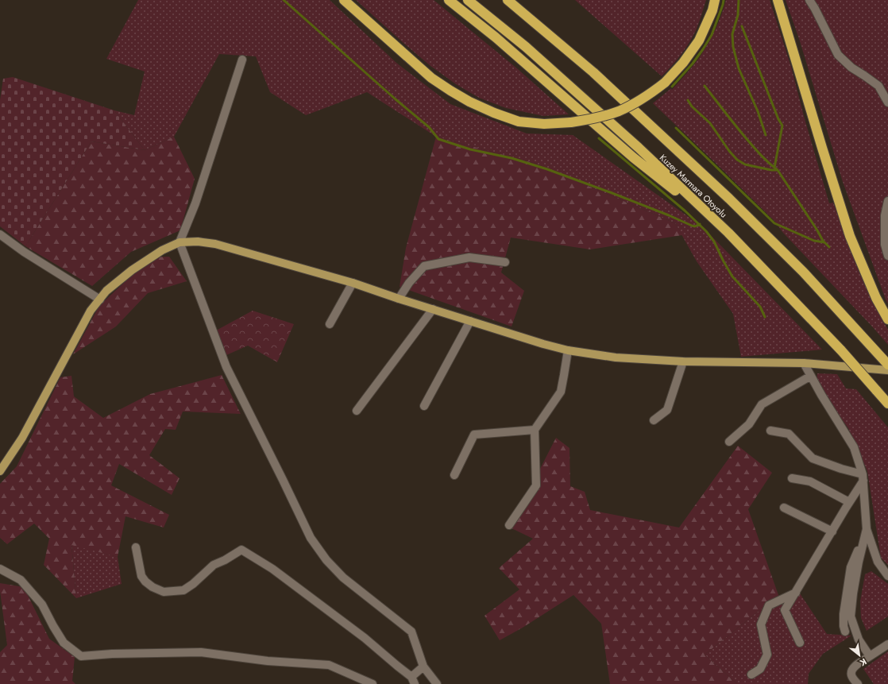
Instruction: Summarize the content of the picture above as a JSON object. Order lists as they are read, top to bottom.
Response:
{
  "streets": {
    "highway": ["Kuzey Marmara Otoyolu"]
  },
  "north": "bottom right"
}
